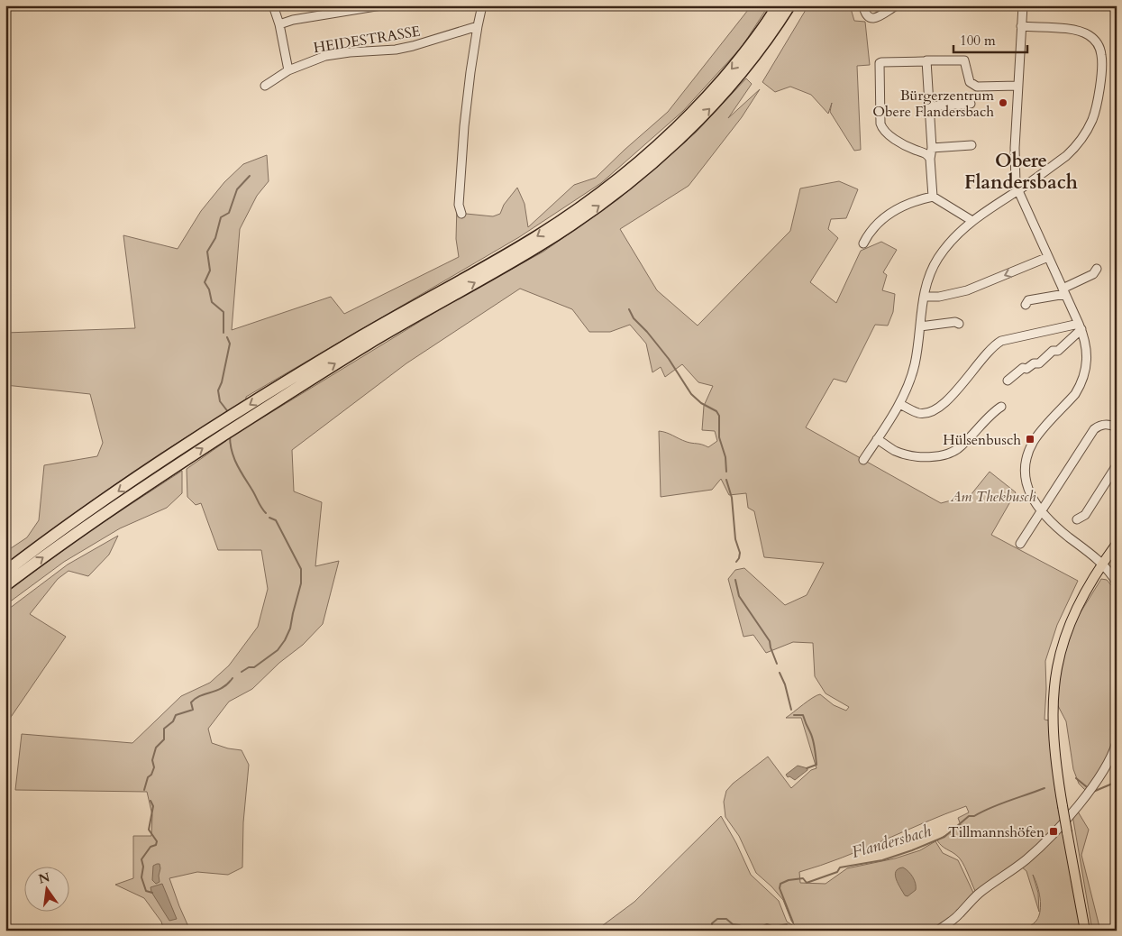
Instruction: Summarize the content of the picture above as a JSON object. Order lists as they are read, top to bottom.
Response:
{
  "streets": {
    "street": ["HEIDESTRASSE"]
  },
  "districts": ["Obere Flandersbach"],
  "water": ["Flandersbach"],
  "parks": ["Am Thekbusch"],
  "places": {
    "other": ["Bürgerzentrum Obere Flandersbach"],
    "transit": ["Hülsenbusch", "Tillmannshöfen"]
  },
  "scale_bar": "100 m",
  "north": "top"
}
